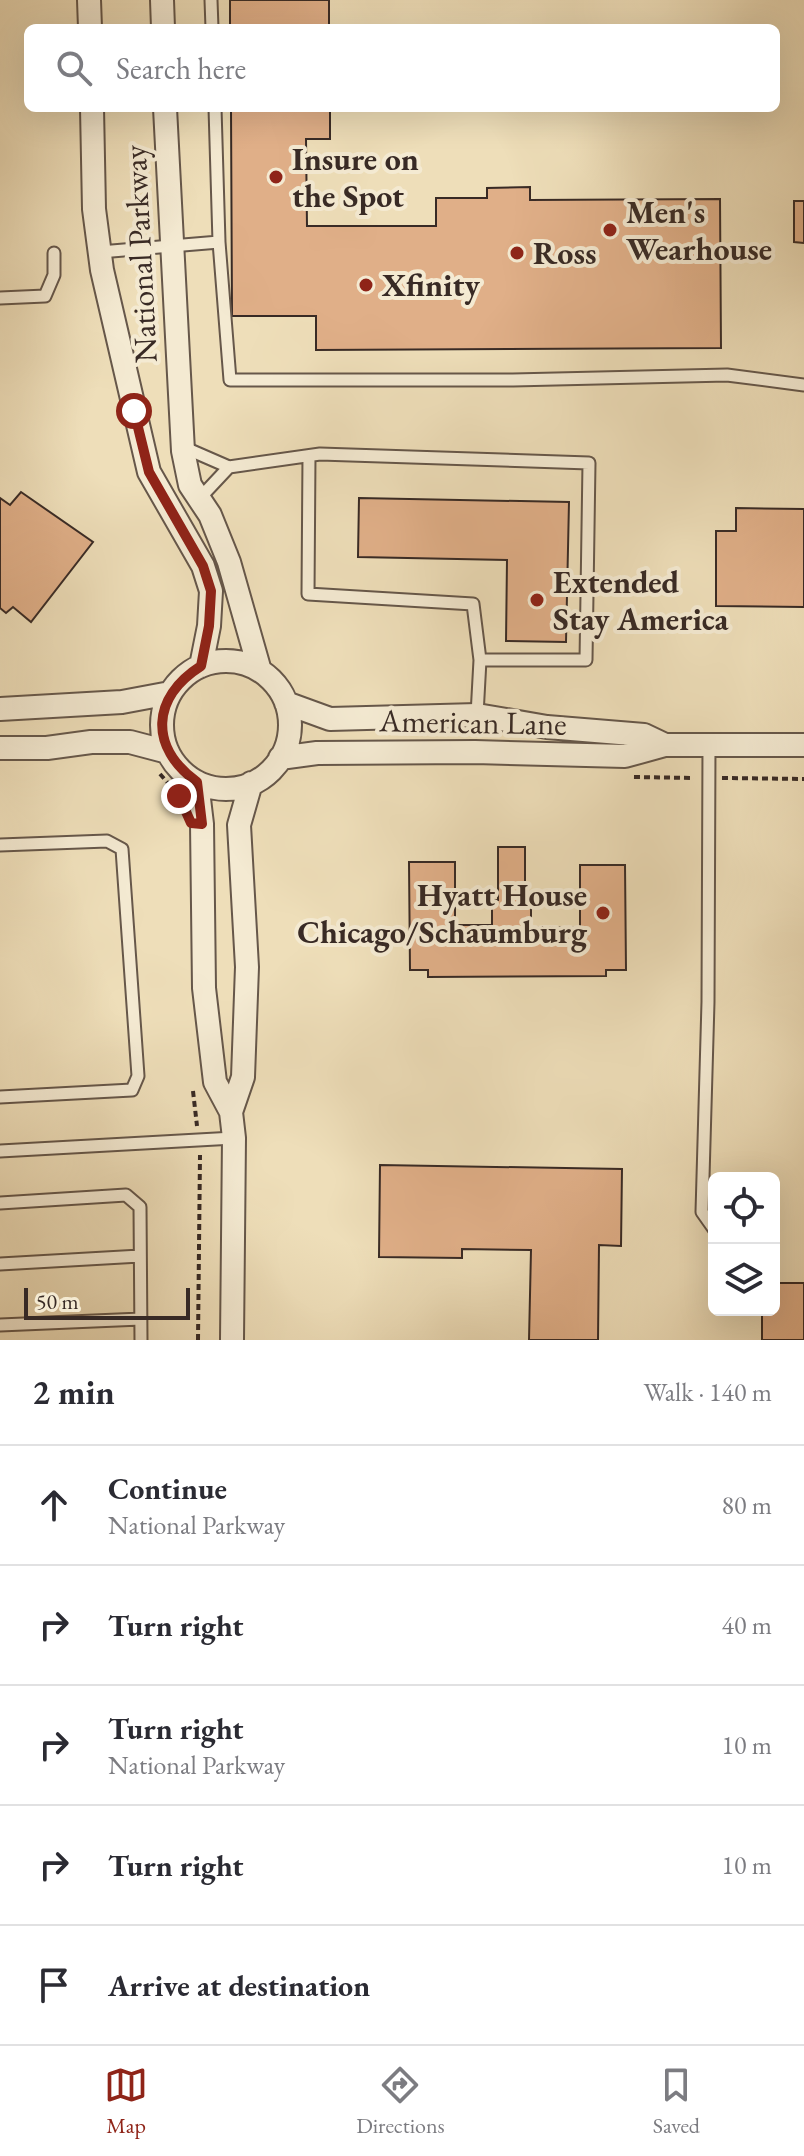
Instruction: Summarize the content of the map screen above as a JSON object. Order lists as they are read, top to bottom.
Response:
{
  "streets": {
    "street": ["National Parkway", "American Lane"]
  },
  "crossings": [
    ["National Parkway", "American Lane"]
  ],
  "places": [
    "Insure on the Spot",
    "Men's Wearhouse",
    "Ross",
    "Xfinity",
    "Extended Stay America",
    "Hyatt House Chicago/Schaumburg"
  ],
  "scale_bar": "50 m",
  "page": {
    "search": "Search here",
    "scale": "50 m",
    "heading": ["2 min", "Walk · 140 m"],
    "list": [
      ["Continue", "National Parkway", "80 m"],
      ["Turn right", "40 m"],
      ["Turn right", "National Parkway", "10 m"],
      ["Turn right", "10 m"],
      "Arrive at destination"
    ],
    "nav": ["Map", "Directions", "Saved"]
  }
}
